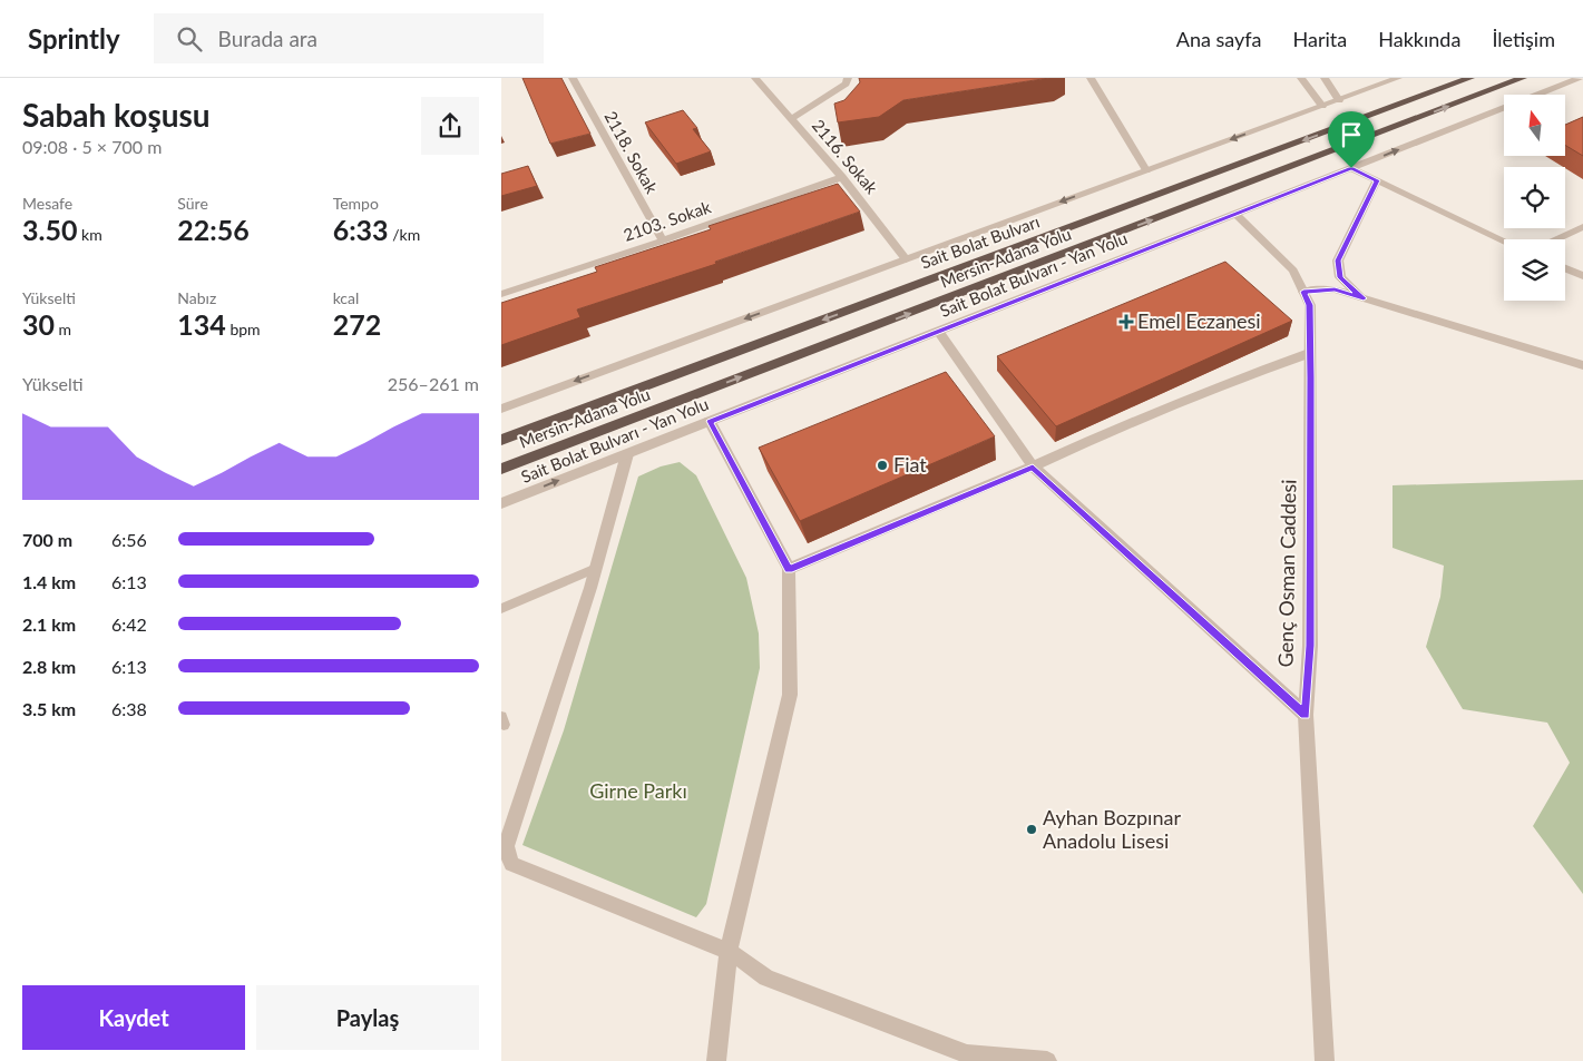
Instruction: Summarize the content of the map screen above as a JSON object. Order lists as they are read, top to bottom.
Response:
{
  "streets": {
    "highway": ["Sait Bolat Bulvarı", "Mersin-Adana Yolu"],
    "street": [
      "2118. Sokak",
      "2116. Sokak",
      "2103. Sokak",
      "Sait Bolat Bulvarı - Yan Yolu",
      "Genç Osman Caddesi"
    ]
  },
  "crossings": [
    ["2118. Sokak", "2103. Sokak"],
    ["2116. Sokak", "2103. Sokak"],
    ["Sait Bolat Bulvarı - Yan Yolu", "Genç Osman Caddesi"]
  ],
  "one_way": ["Sait Bolat Bulvarı", "Mersin-Adana Yolu"],
  "parks": ["Girne Parkı"],
  "places": {
    "health": ["Emel Eczanesi"],
    "other": ["Fiat", "Ayhan Bozpınar Anadolu Lisesi"]
  },
  "north": "top",
  "page": {
    "header": "Sprintly",
    "search": "Burada ara",
    "nav": [
      "Ana sayfa",
      "Harita",
      "Hakkında",
      "İletişim"
    ],
    "heading": ["Sabah koşusu", "09:08 · 5 × 700 m"],
    "stats": [
      ["Mesafe", "3.50 km"],
      ["Süre", "22:56"],
      ["Tempo", "6:33 /km"],
      ["Yükselti", "30 m"],
      ["Nabız", "134 bpm"],
      ["kcal", "272"]
    ],
    "chart": ["Yükselti", "256–261 m"],
    "list": [
      {
        "name": "700 m",
        "note": "6:56"
      },
      {
        "name": "1.4 km",
        "note": "6:13"
      },
      {
        "name": "2.1 km",
        "note": "6:42"
      },
      {
        "name": "2.8 km",
        "note": "6:13"
      },
      {
        "name": "3.5 km",
        "note": "6:38"
      }
    ],
    "buttons": ["Kaydet", "Paylaş"]
  }
}
